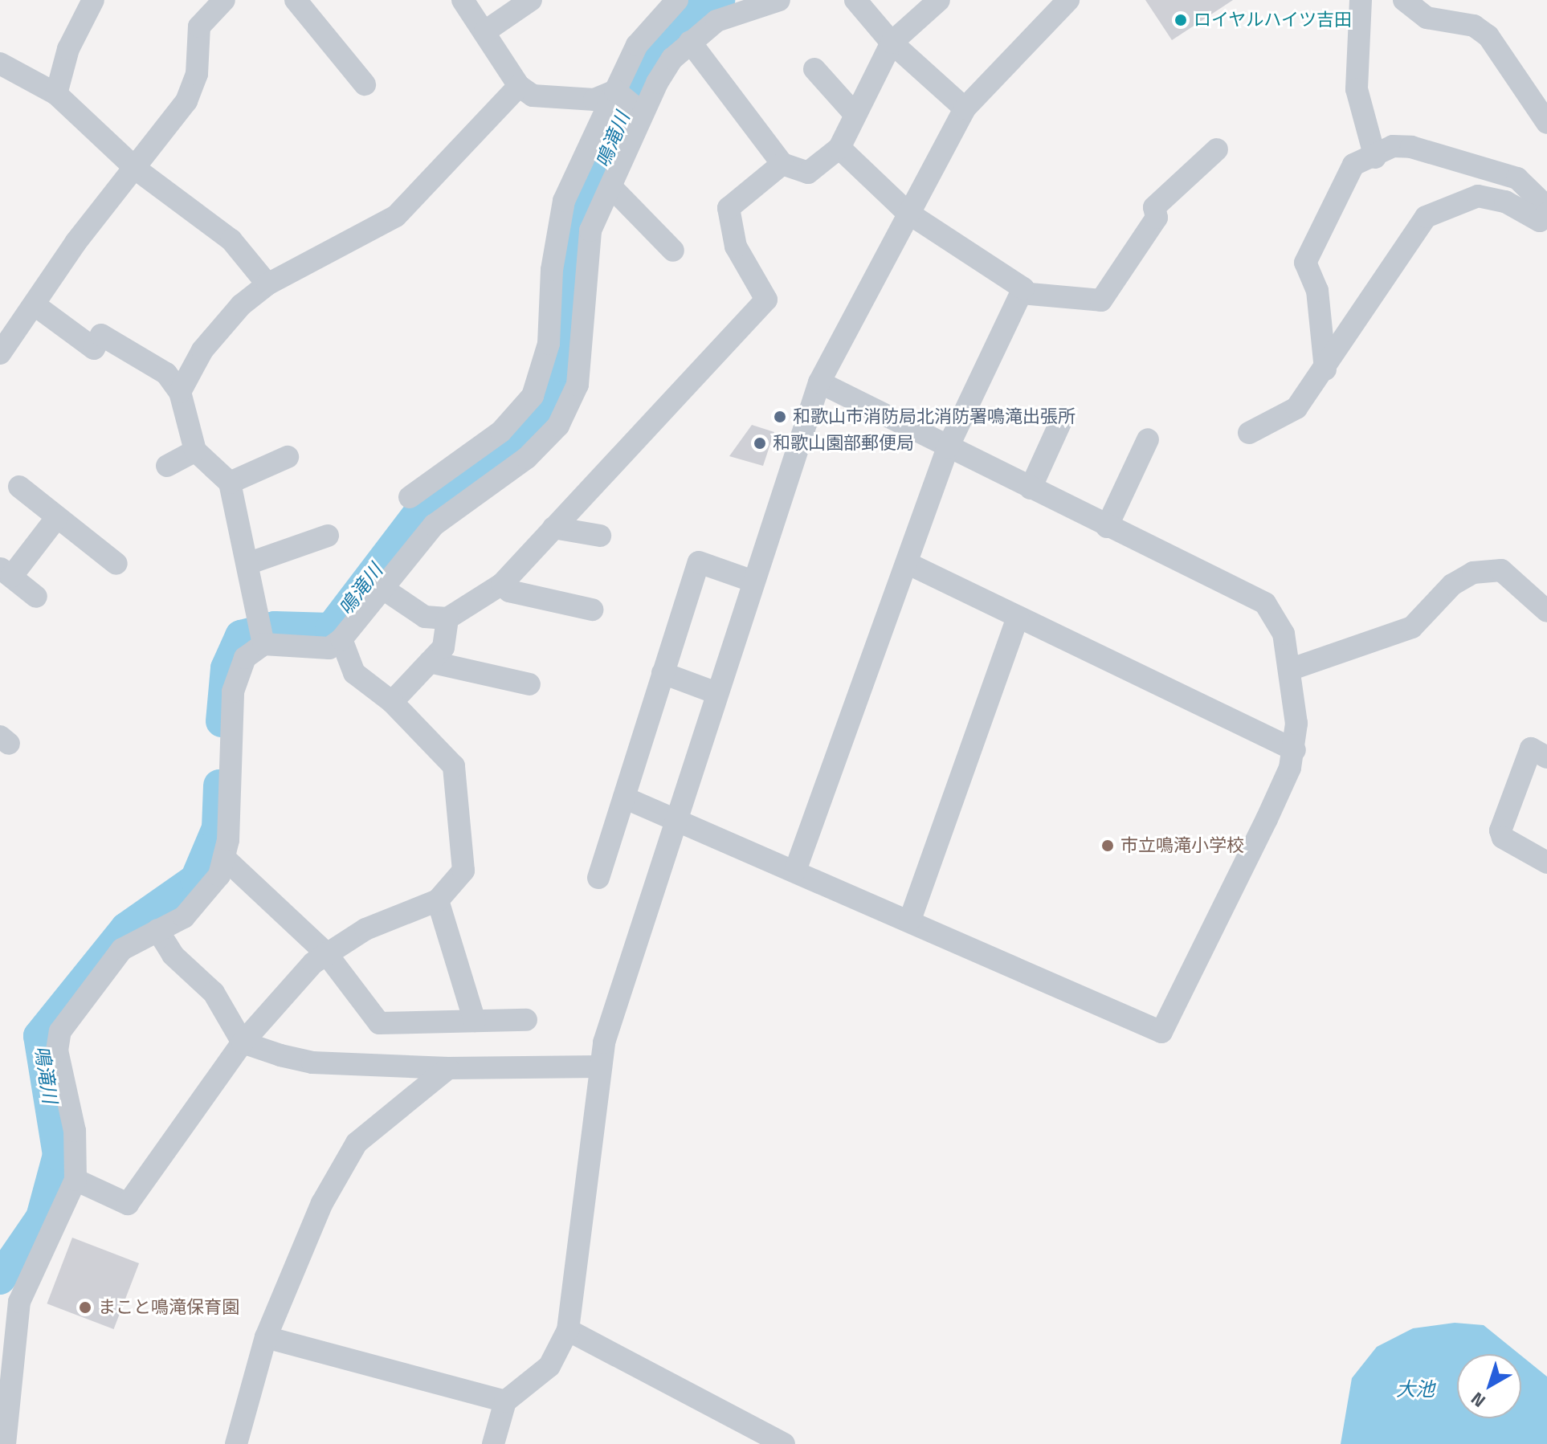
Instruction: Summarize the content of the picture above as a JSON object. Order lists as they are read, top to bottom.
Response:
{
  "water": ["鳴滝川", "大池"],
  "places": [
    "ロイヤルハイツ吉田",
    "和歌山市消防局北消防署鳴滝出張所",
    "和歌山園部郵便局",
    "市立鳴滝小学校",
    "まこと鳴滝保育園"
  ],
  "north": "bottom left"
}
